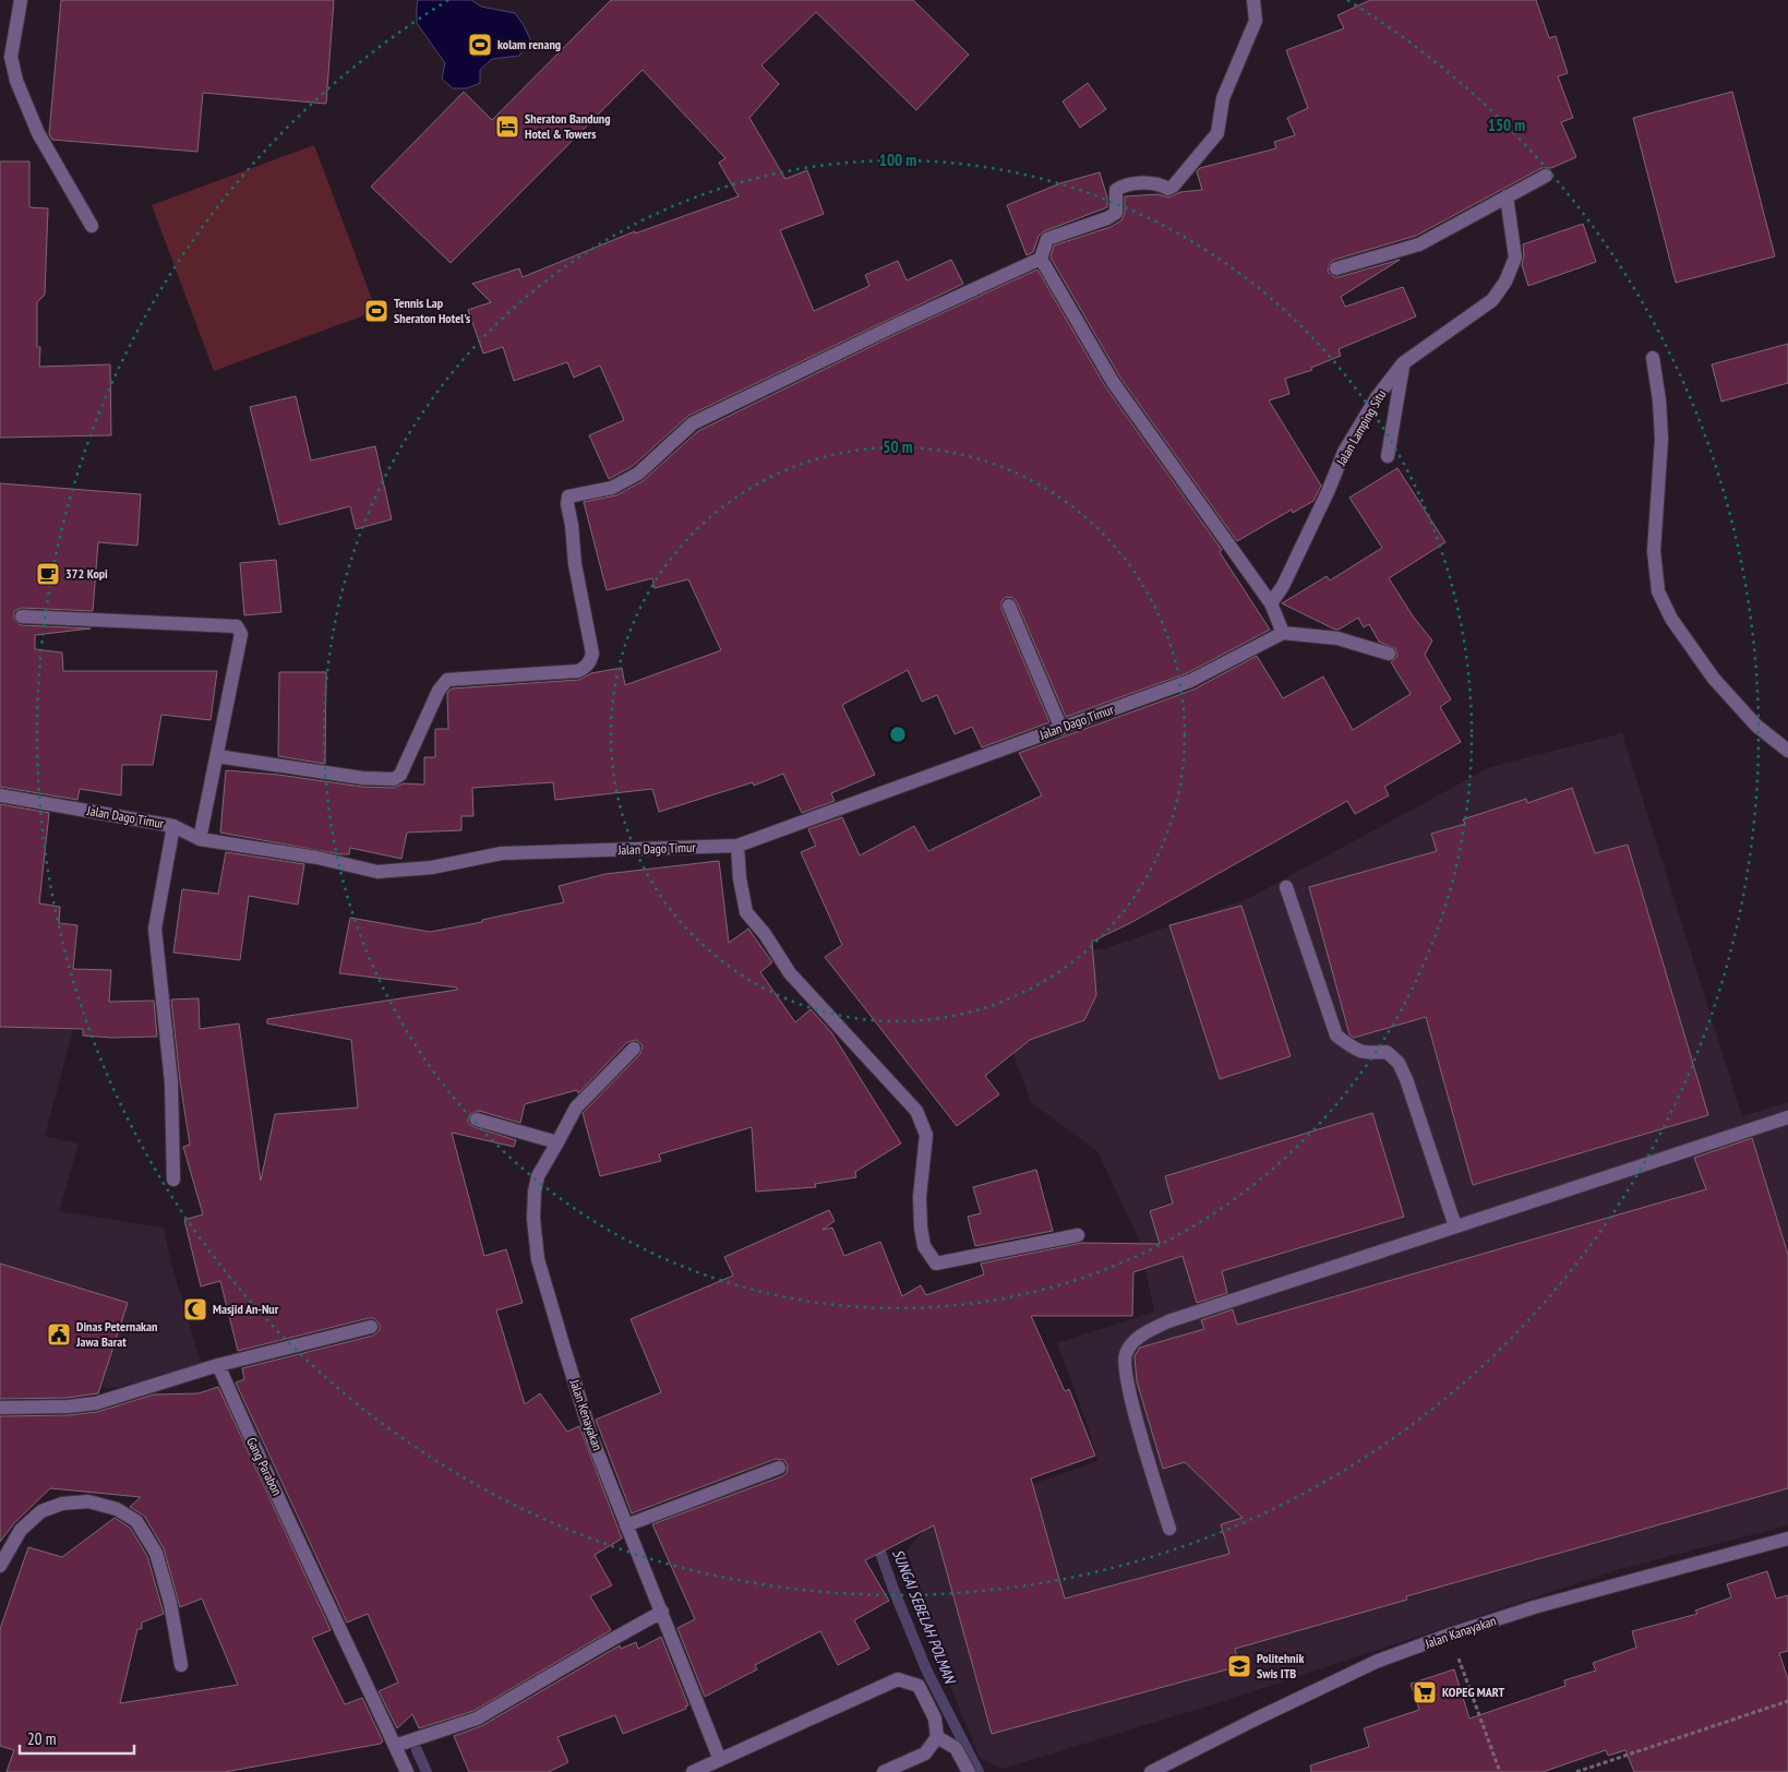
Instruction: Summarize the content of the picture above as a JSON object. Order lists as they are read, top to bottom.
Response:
{
  "streets": {
    "street": [
      "Jalan Lamping Situ",
      "Jalan Dago Timur",
      "Jalan Kenayakan",
      "Gang Parabon",
      "Jalan Kanayakan"
    ]
  },
  "water": ["SUNGAI SEBELAH POLMAN"],
  "places": {
    "sports": ["kolam renang", "Tennis Lap Sheraton Hotel's"],
    "hotel": ["Sheraton Bandung Hotel & Towers"],
    "cafe": ["372 Kopi"],
    "mosque": ["Masjid An-Nur"],
    "public building": ["Dinas Peternakan Jawa Barat"],
    "school or university": ["Politehnik Swis ITB"],
    "supermarket": ["KOPEG MART"]
  },
  "scale_bar": "20 m",
  "rings": ["150 m", "100 m", "50 m"]
}
